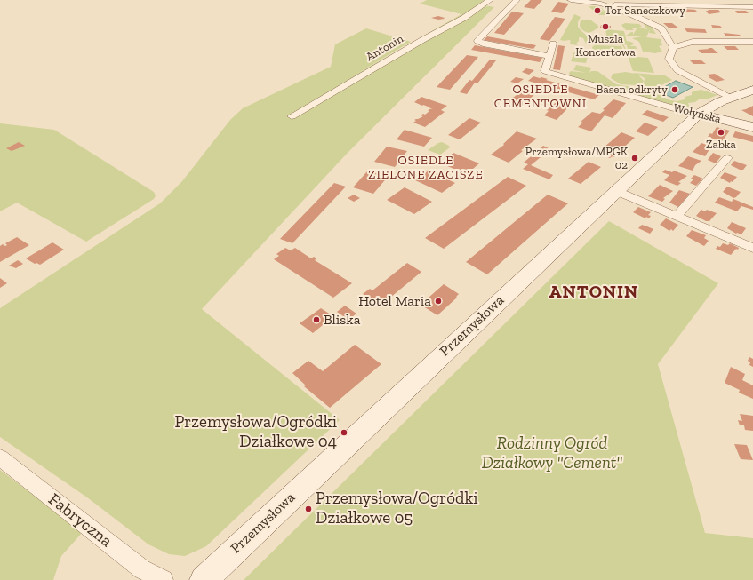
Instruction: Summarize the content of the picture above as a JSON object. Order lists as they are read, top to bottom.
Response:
{
  "streets": {
    "main road": ["Wołyńska", "Przemysłowa"],
    "street": ["Antonin", "Fabryczna"]
  },
  "crossings": [
    ["Wołyńska", "Przemysłowa"]
  ],
  "districts": ["OSIEDLE CEMENTOWNI", "OSIEDLE ZIELONE ZACISZE", "ANTONIN"],
  "parks": ["Rodzinny Ogród Działkowy \"Cement\""],
  "places": [
    "Tor Saneczkowy",
    "Muszla Koncertowa",
    "Basen odkryty",
    "Żabka",
    "Przemysłowa/MPGK 02",
    "Hotel Maria",
    "Bliska",
    "Przemysłowa/Ogródki Działkowe 04",
    "Przemysłowa/Ogródki Działkowe 05"
  ]
}
